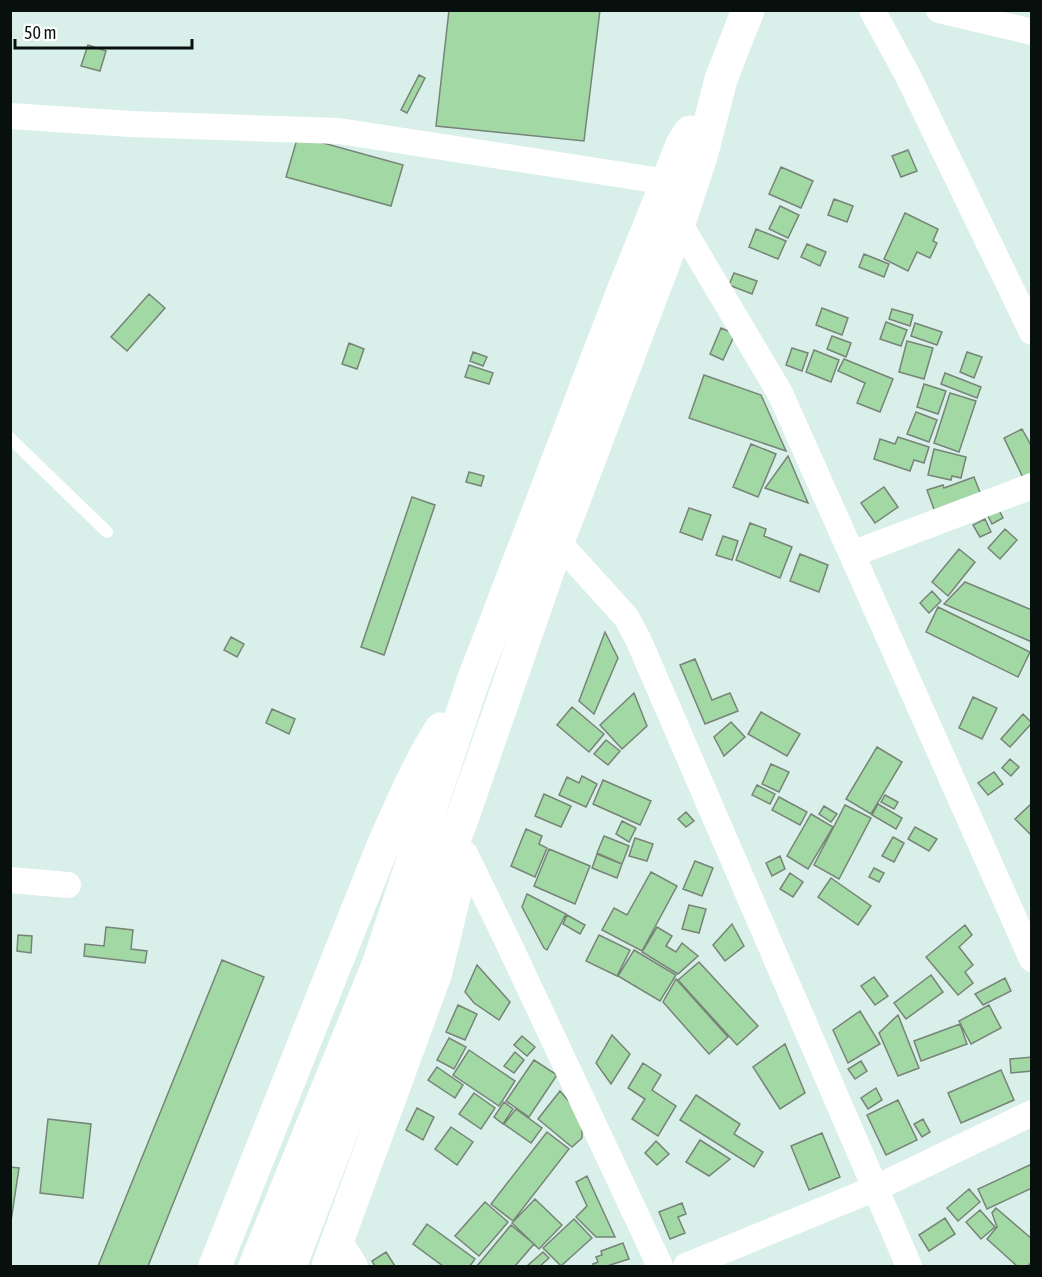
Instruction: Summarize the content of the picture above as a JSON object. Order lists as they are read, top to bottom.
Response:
{
  "scale_bar": "50 m"
}
